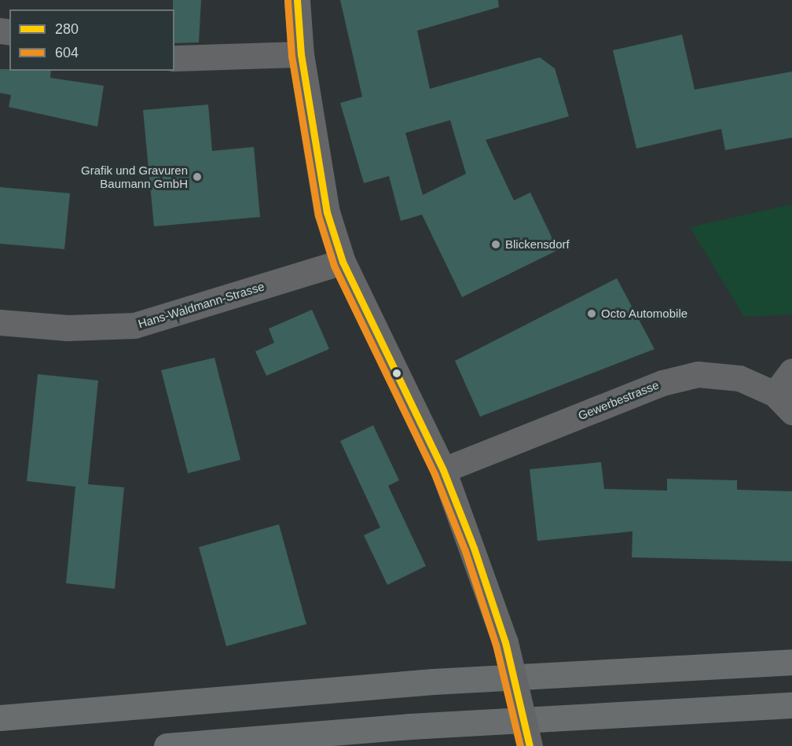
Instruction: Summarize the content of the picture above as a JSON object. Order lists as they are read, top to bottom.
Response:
{
  "streets": {
    "street": ["Hans-Waldmann-Strasse", "Gewerbestrasse"]
  },
  "places": ["Grafik und Gravuren Baumann GmbH", "Blickensdorf", "Octo Automobile"],
  "lines": ["transit line 280", "transit line 604"],
  "legend": ["280", "604"]
}
